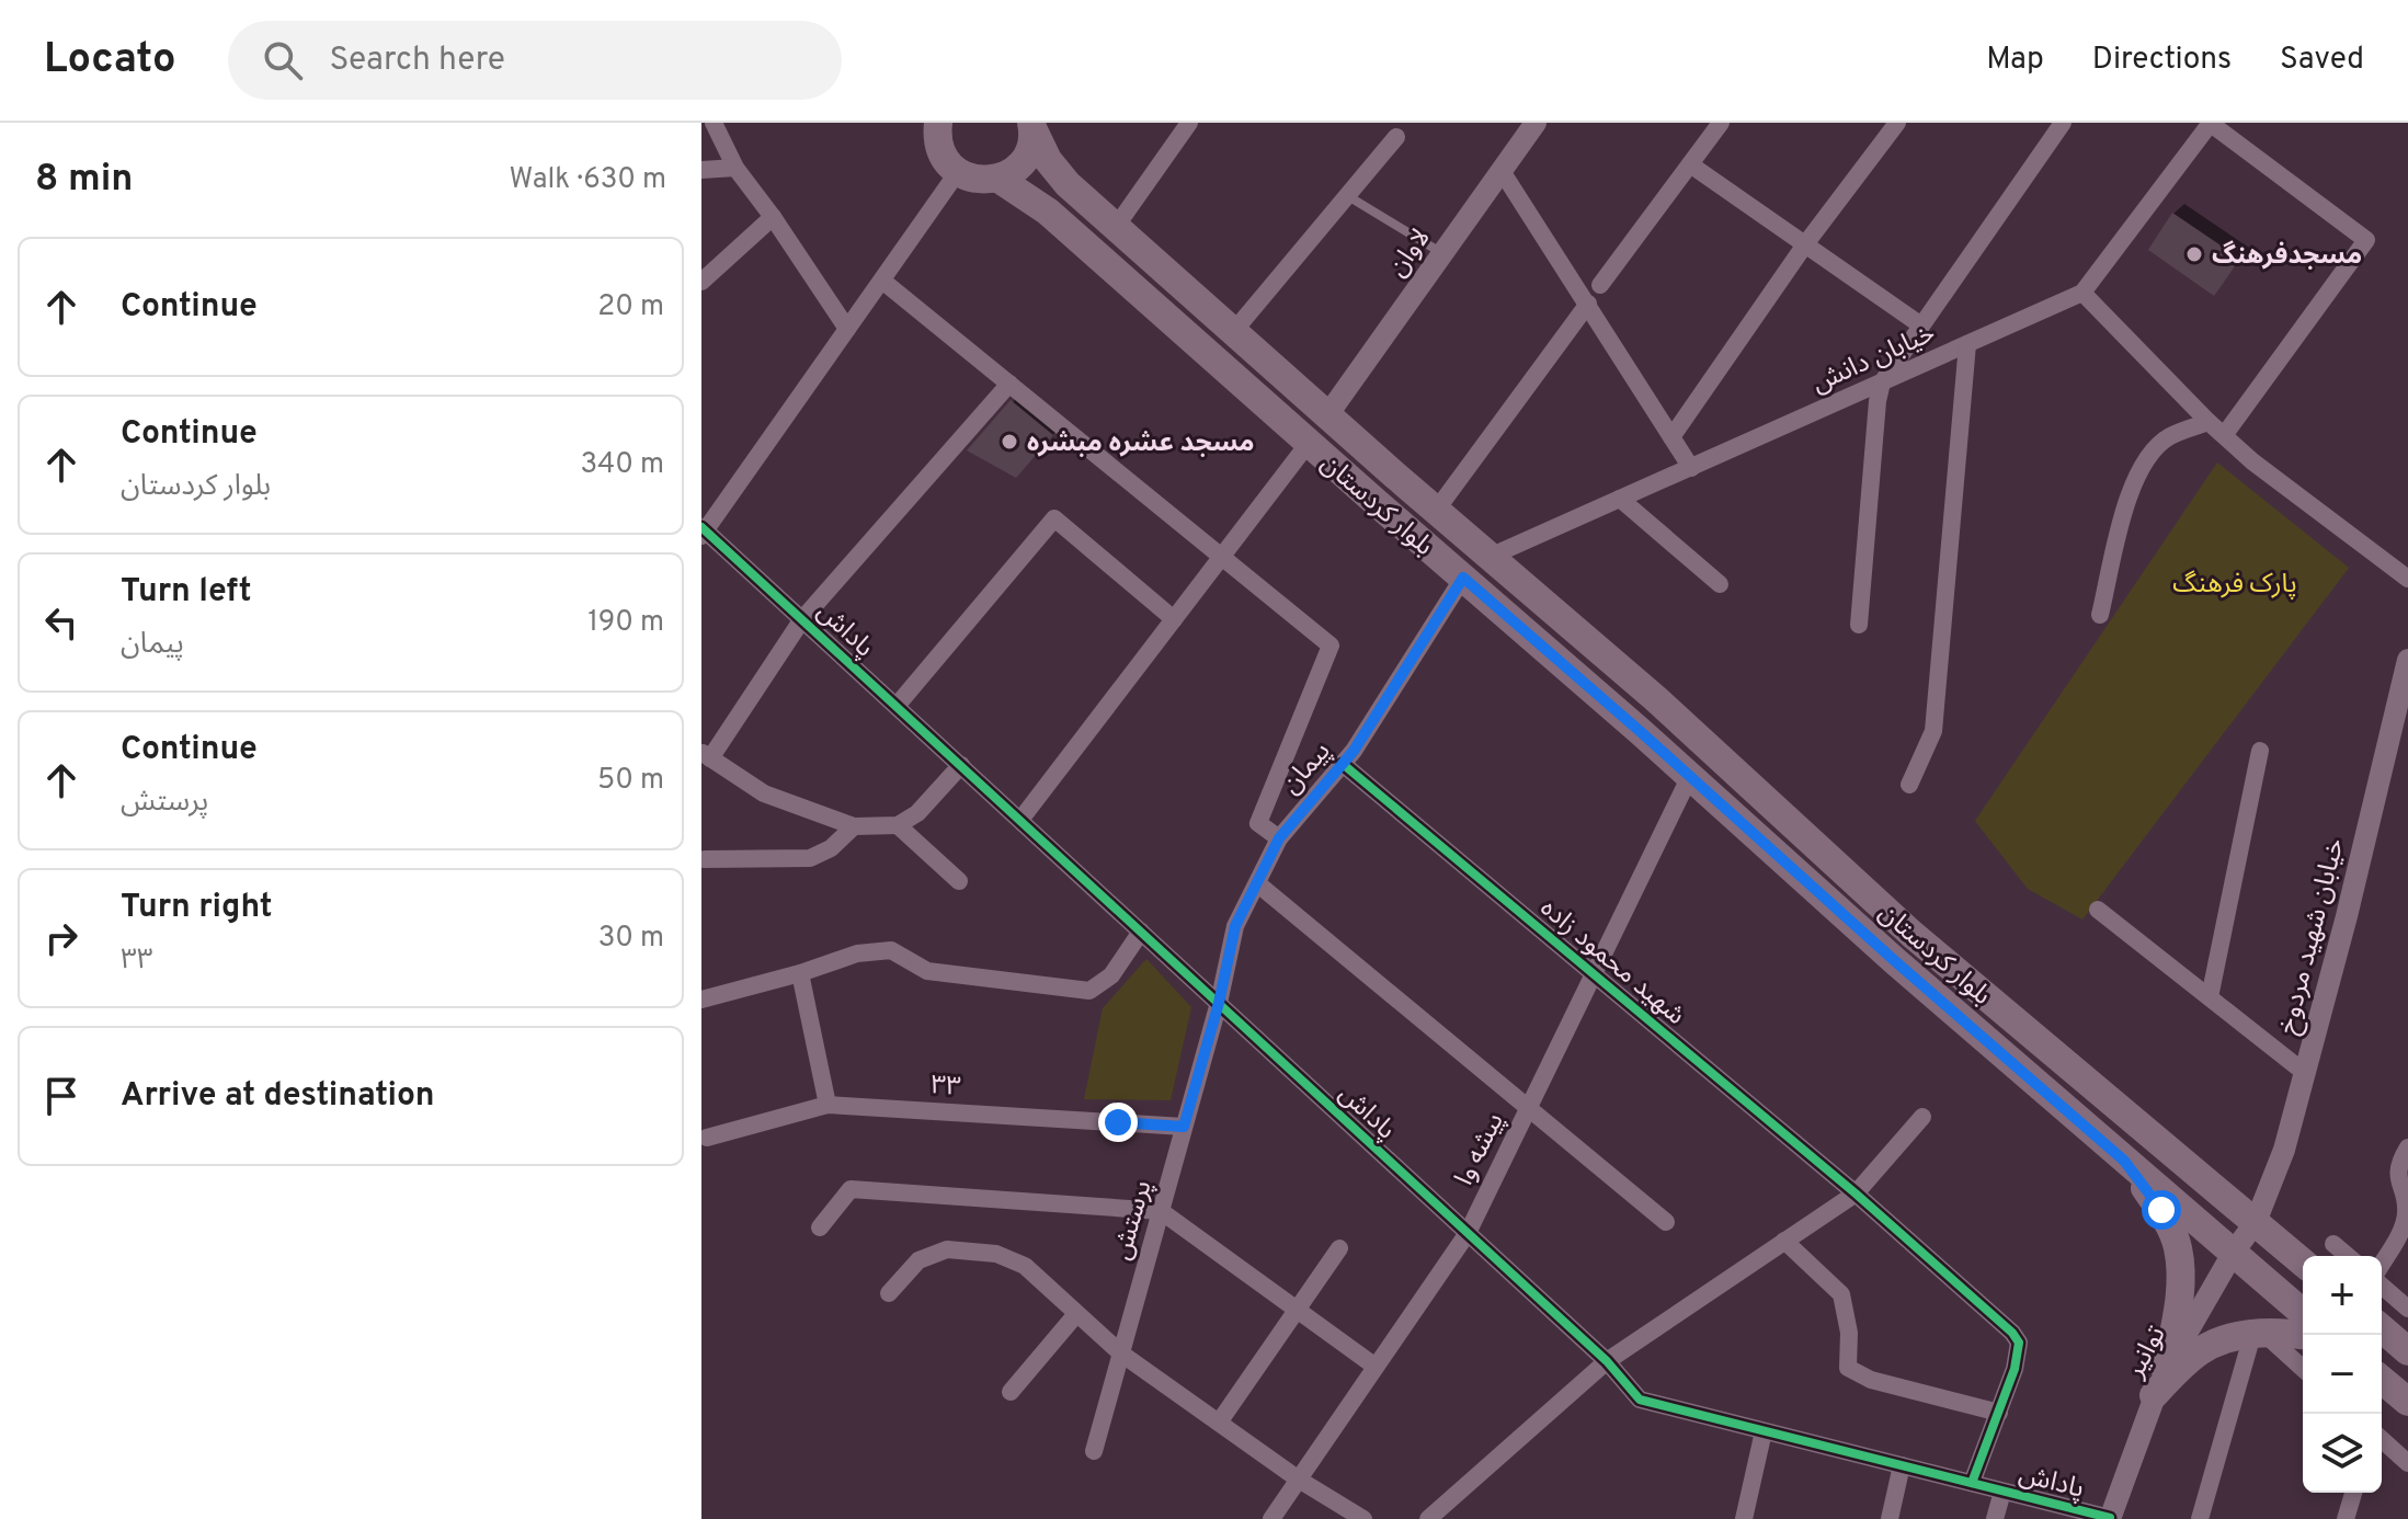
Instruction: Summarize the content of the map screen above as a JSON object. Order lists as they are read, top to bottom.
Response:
{
  "streets": {
    "main road": ["بلوار کردستان"],
    "street": [
      "لاوان",
      "خیابان دانش",
      "پاداش",
      "پیمان",
      "خیابان شهید مردوخ",
      "شهید محمود زاده",
      "۳۳",
      "پیشه وا",
      "پرستش",
      "توانیر"
    ]
  },
  "crossings": [
    ["لاوان", "بلوار کردستان"],
    ["خیابان دانش", "بلوار کردستان"],
    ["بلوار کردستان", "پیمان"],
    ["بلوار کردستان", "خیابان شهید مردوخ"],
    ["بلوار کردستان", "پیشه وا"],
    ["بلوار کردستان", "توانیر"],
    ["پاداش", "پیمان"],
    ["پاداش", "پیشه وا"],
    ["پاداش", "پرستش"],
    ["پاداش", "توانیر"],
    ["پیمان", "شهید محمود زاده"],
    ["پیمان", "پرستش"],
    ["خیابان شهید مردوخ", "توانیر"],
    ["شهید محمود زاده", "پیشه وا"],
    ["۳۳", "پرستش"]
  ],
  "parks": ["پارک فرهنگ"],
  "places": ["مسجدفرهنگ", "مسجد عشره مبشره"],
  "page": {
    "header": "Locato",
    "search": "Search here",
    "nav": ["Map", "Directions", "Saved"],
    "heading": ["8 min", "Walk · 630 m"],
    "list": [
      ["Continue", "20 m"],
      ["Continue", "بلوار کردستان", "340 m"],
      ["Turn left", "پیمان", "190 m"],
      ["Continue", "پرستش", "50 m"],
      ["Turn right", "۳۳", "30 m"],
      "Arrive at destination"
    ],
    "map_buttons": ["+", "−"]
  }
}
